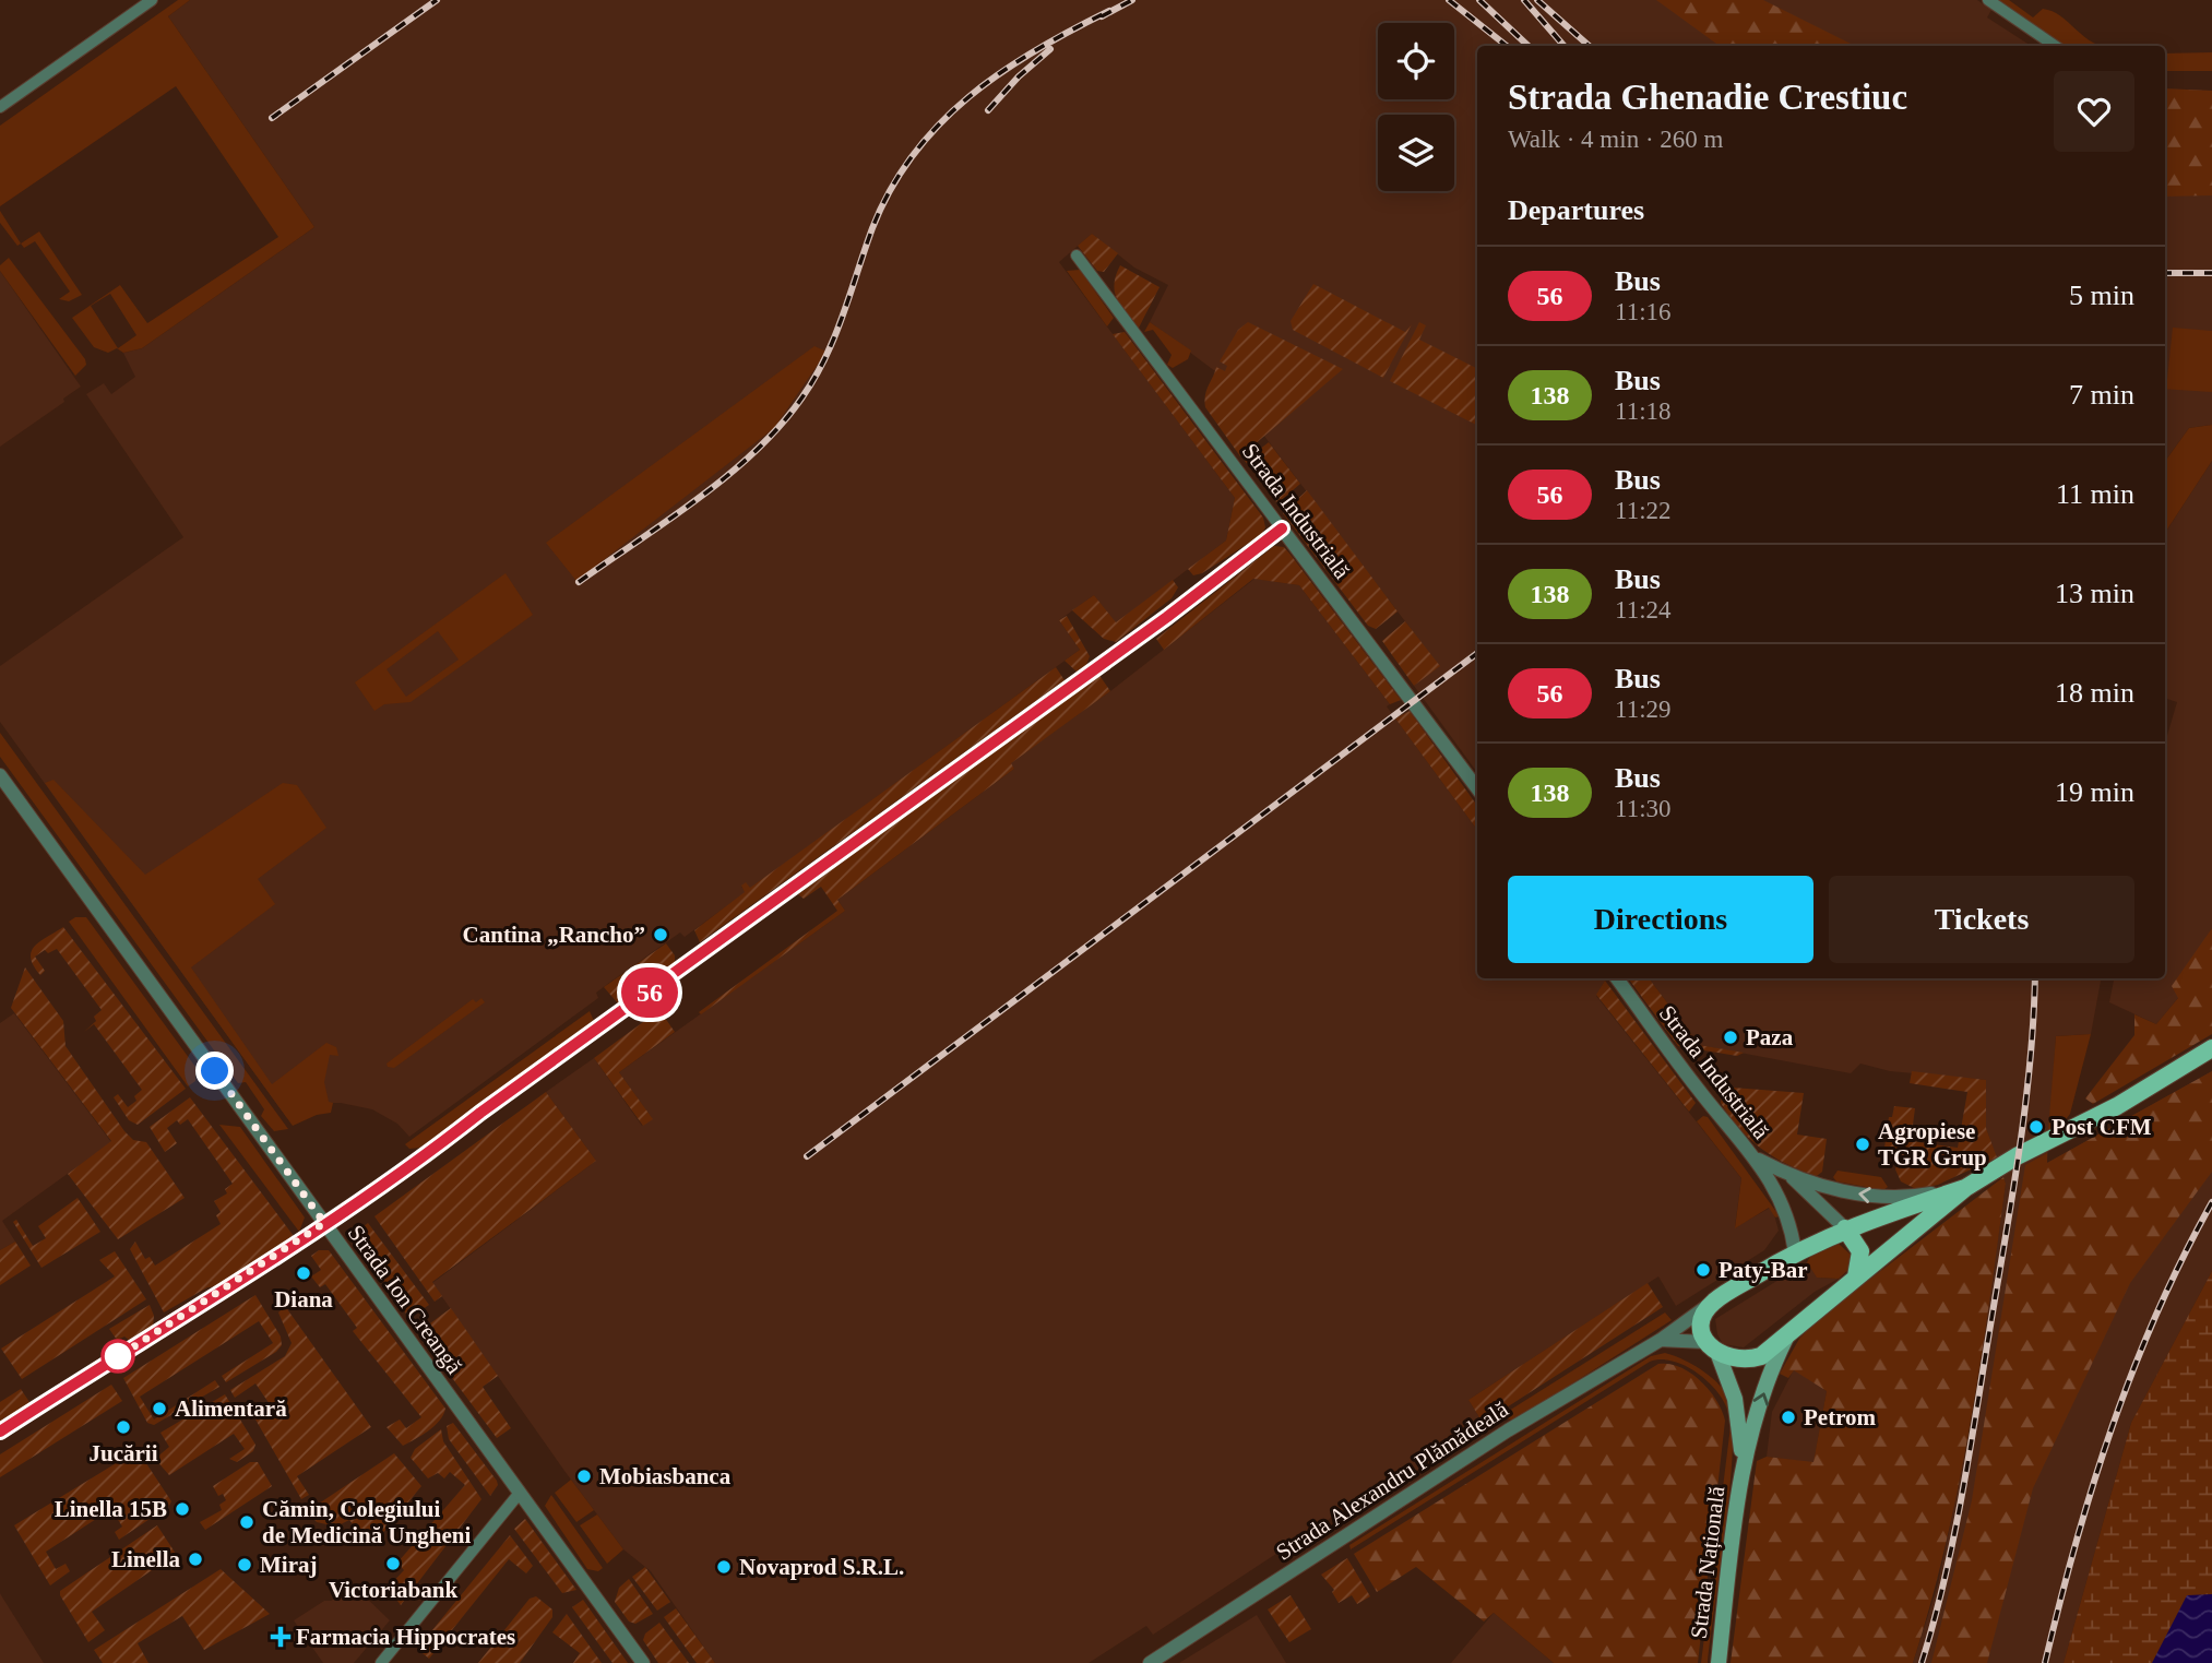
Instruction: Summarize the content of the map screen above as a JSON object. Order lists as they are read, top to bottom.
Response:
{
  "streets": {
    "main road": ["Strada Națională"],
    "street": ["Strada Industrială", "Strada Ion Creangă", "Strada Alexandru Plămădeală"]
  },
  "crossings": [
    ["Strada Industrială", "Strada Națională"],
    ["Strada Alexandru Plămădeală", "Strada Națională"]
  ],
  "places": {
    "other": [
      "Cantina „Rancho”",
      "Paza",
      "Post CFM",
      "Agropiese TGR Grup",
      "Paty-Bar",
      "Diana",
      "Alimentară",
      "Petrom",
      "Jucării",
      "Mobiasbanca",
      "Linella 15B",
      "Cămin, Colegiului de Medicină Ungheni",
      "Linella",
      "Victoriabank",
      "Miraj",
      "Novaprod S.R.L."
    ],
    "health": ["Farmacia Hippocrates"]
  },
  "lines": ["bus line 56"],
  "page": {
    "on_map": "56",
    "heading": [
      ["Strada Ghenadie Crestiuc", "Walk · 4 min · 260 m"],
      "Departures"
    ],
    "list": [
      {
        "mark": "56",
        "name": "Bus",
        "note": "11:16",
        "value": "5 min"
      },
      {
        "mark": "138",
        "name": "Bus",
        "note": "11:18",
        "value": "7 min"
      },
      {
        "mark": "56",
        "name": "Bus",
        "note": "11:22",
        "value": "11 min"
      },
      {
        "mark": "138",
        "name": "Bus",
        "note": "11:24",
        "value": "13 min"
      },
      {
        "mark": "56",
        "name": "Bus",
        "note": "11:29",
        "value": "18 min"
      },
      {
        "mark": "138",
        "name": "Bus",
        "note": "11:30",
        "value": "19 min"
      }
    ],
    "buttons": ["Directions", "Tickets"]
  }
}
